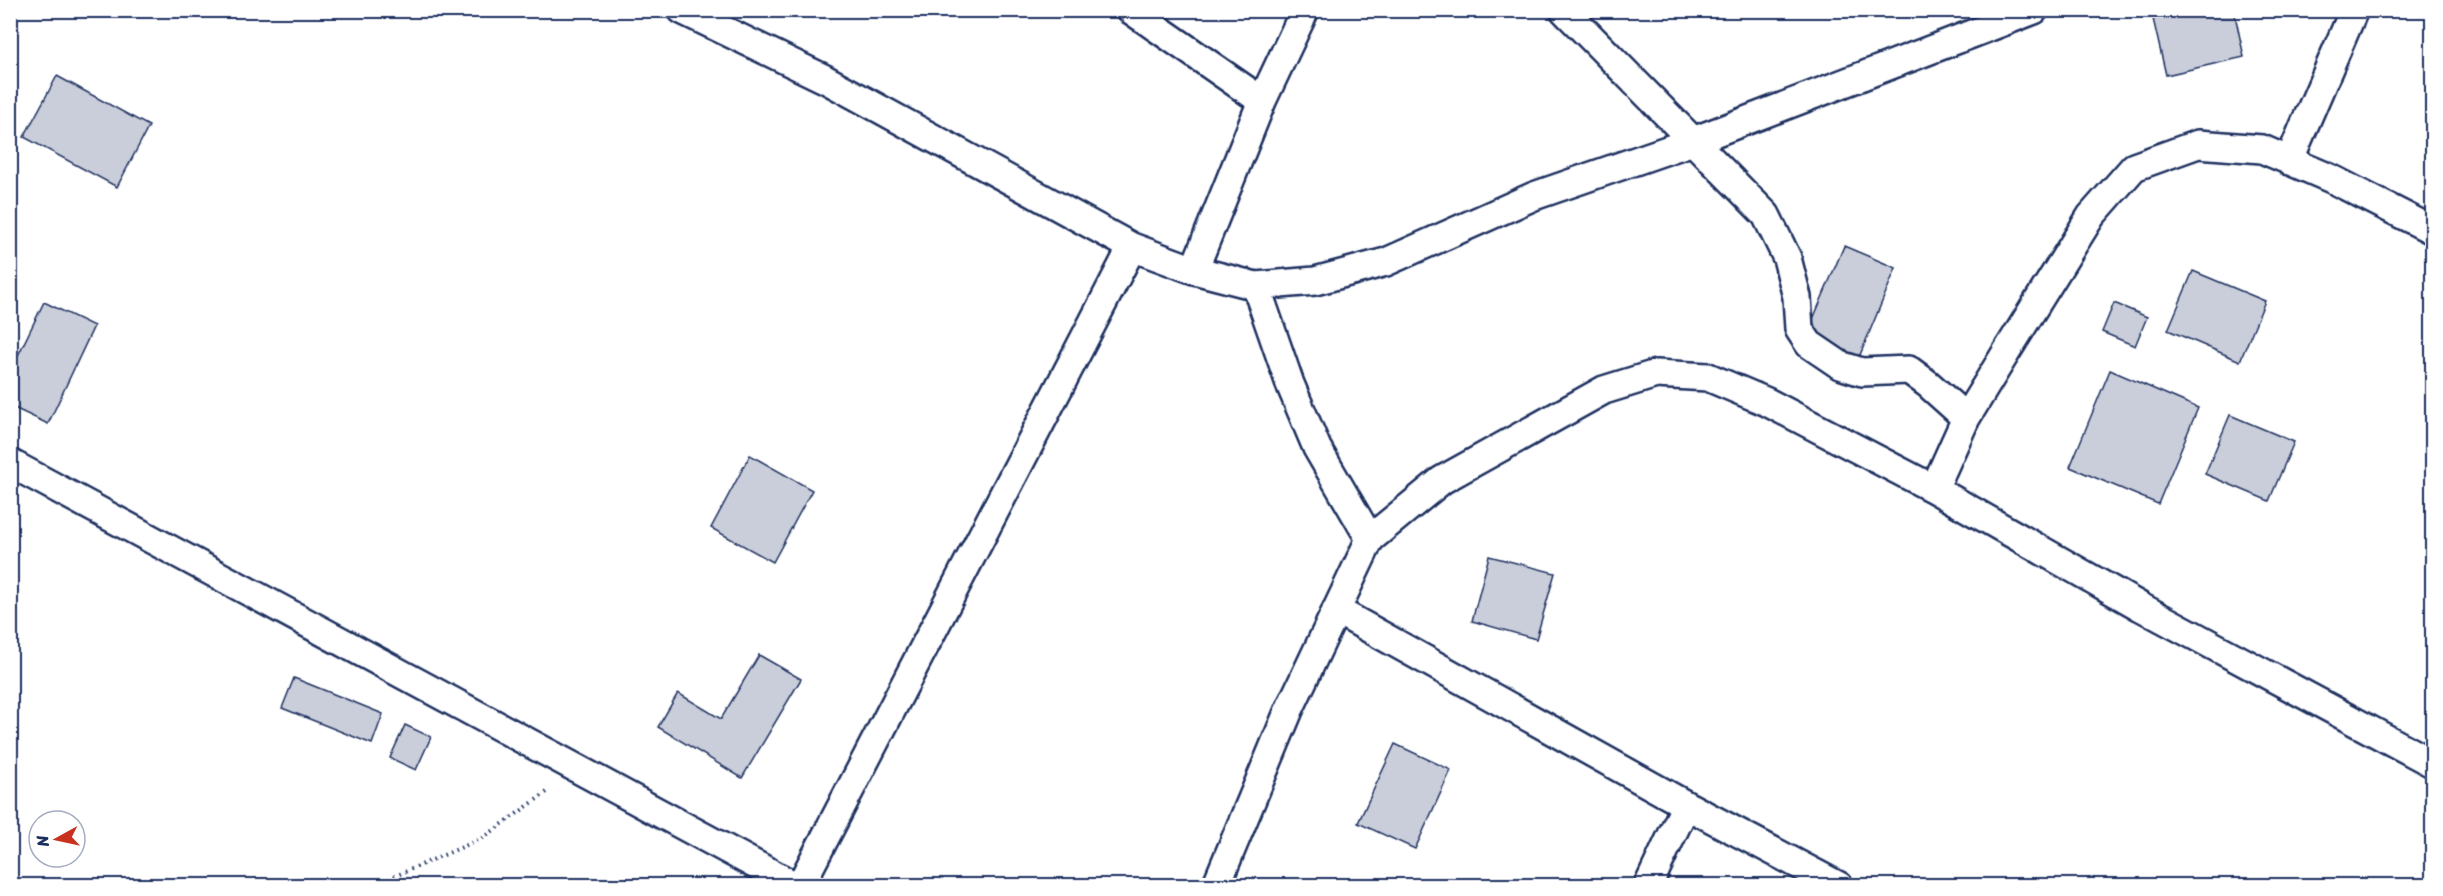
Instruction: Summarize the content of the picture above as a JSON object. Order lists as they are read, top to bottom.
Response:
{
  "north": "left"
}
